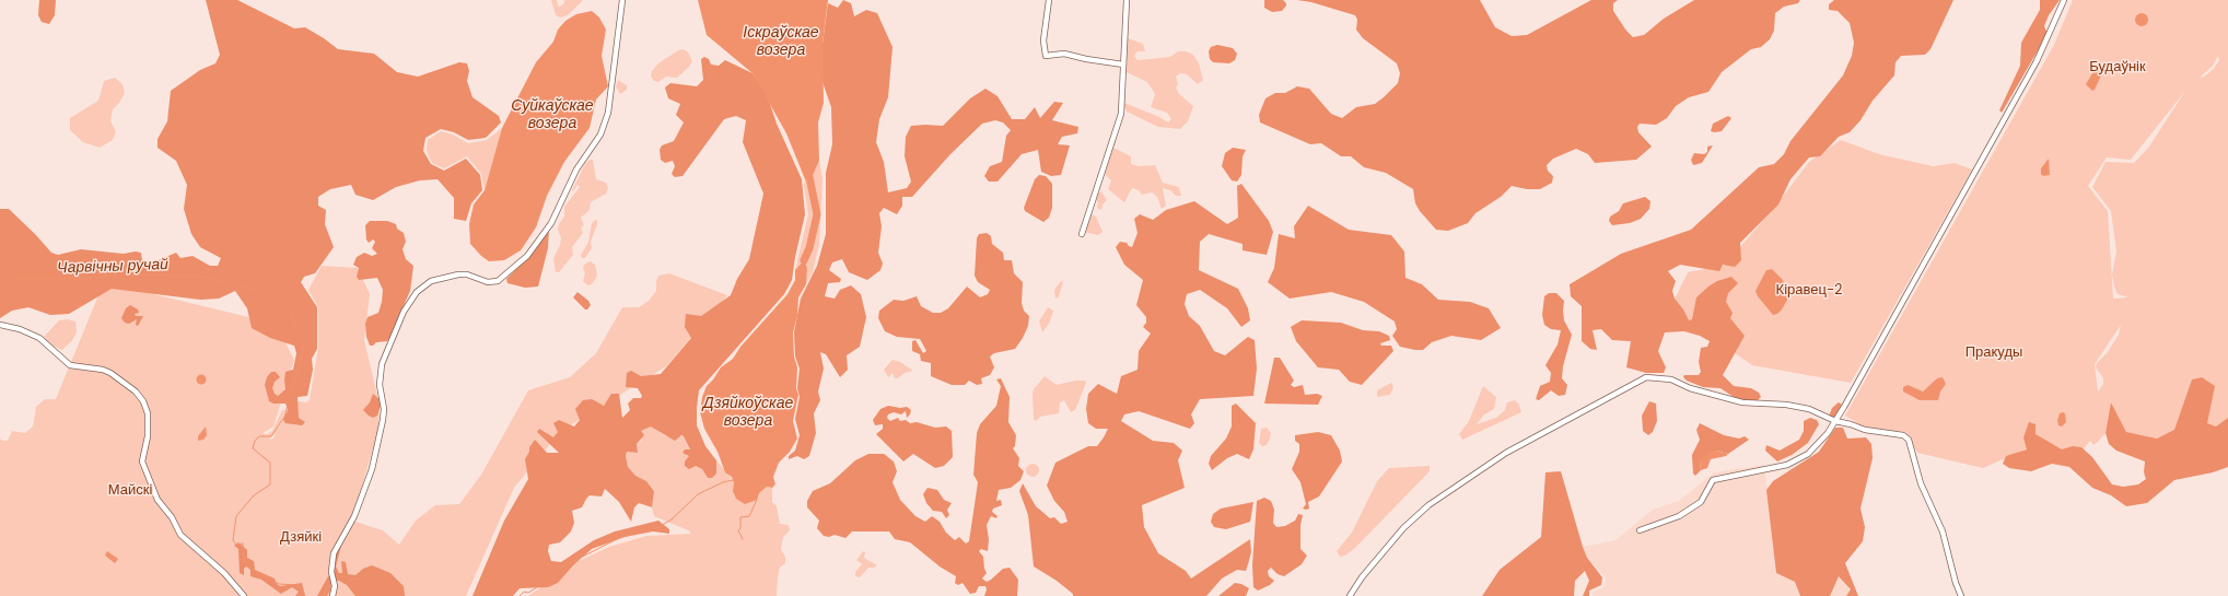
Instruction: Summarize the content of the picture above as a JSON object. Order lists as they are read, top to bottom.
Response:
{
  "water": [
    "Іскраўскае возера",
    "Суйкаўскае возера",
    "Чарвічны ручай",
    "Дзяйкоўскае возера"
  ],
  "parks": [
    "Будаўнік",
    "Кіравец-2",
    "Пракуды",
    "Майскі",
    "Дзяйкі"
  ]
}
